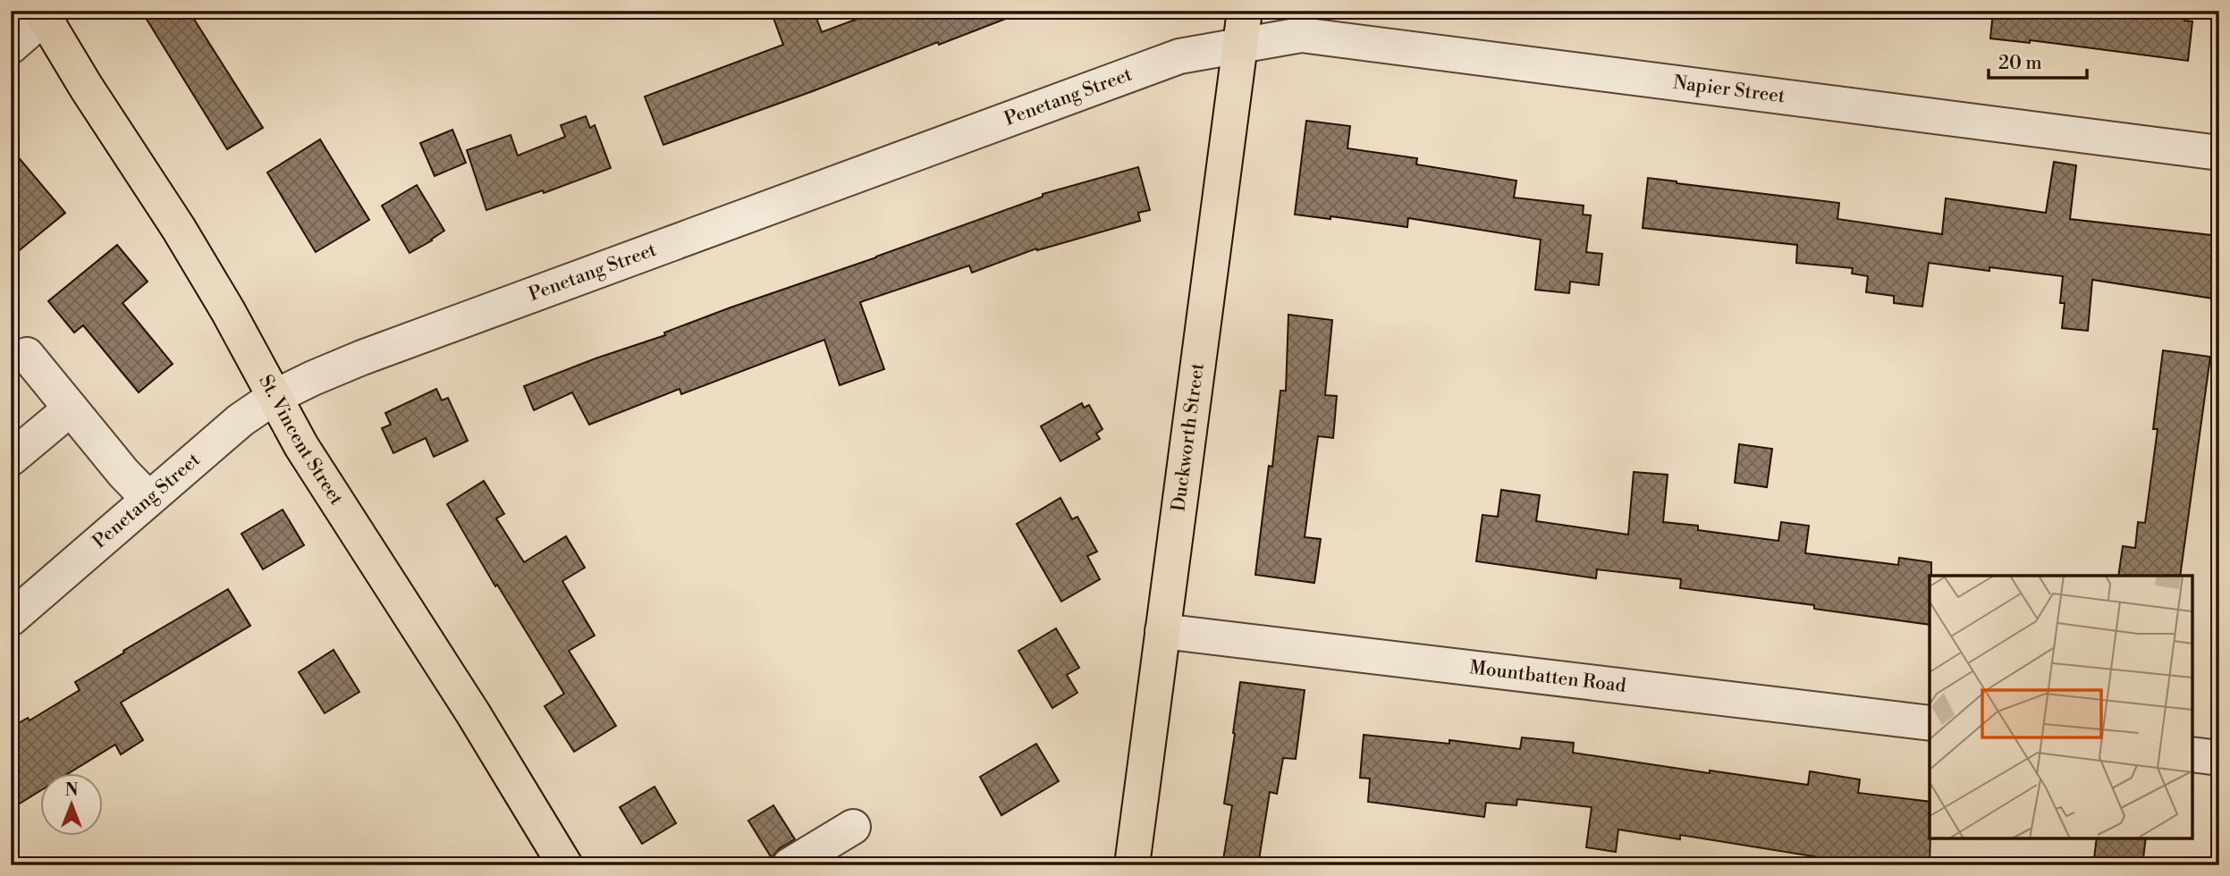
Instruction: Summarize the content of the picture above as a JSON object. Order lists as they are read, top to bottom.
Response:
{
  "streets": {
    "main road": ["Duckworth Street", "St. Vincent Street"],
    "street": ["Napier Street", "Penetang Street", "Mountbatten Road"]
  },
  "crossings": [
    ["Napier Street", "Penetang Street"],
    ["Napier Street", "Duckworth Street"],
    ["Penetang Street", "Duckworth Street"],
    ["Penetang Street", "St. Vincent Street"],
    ["Duckworth Street", "Mountbatten Road"]
  ],
  "scale_bar": "20 m",
  "north": "top"
}
